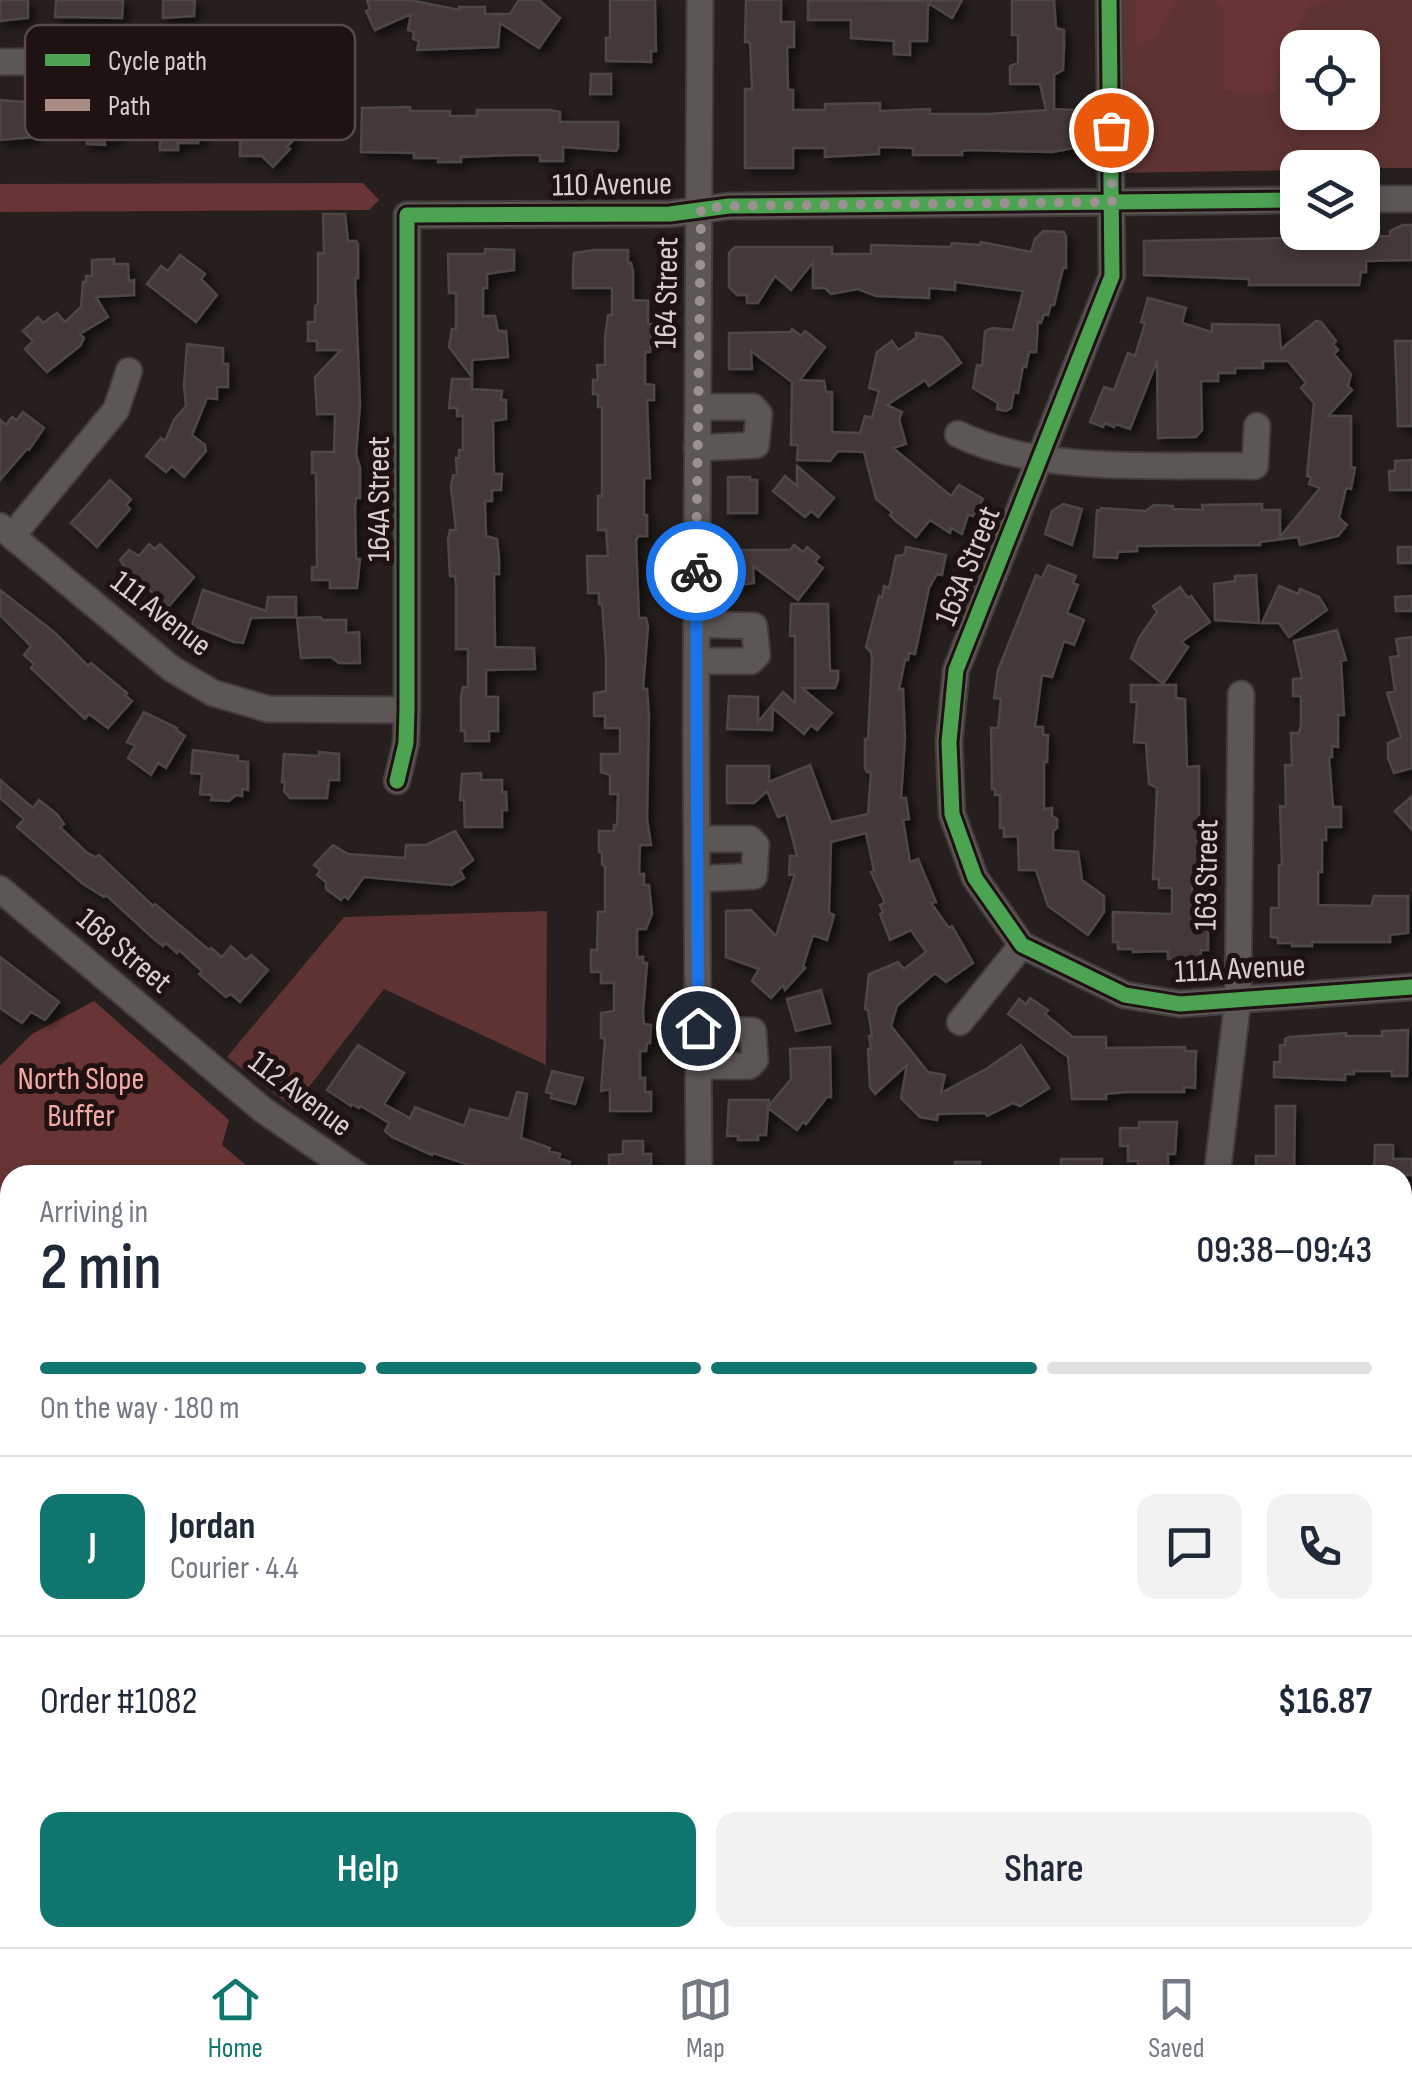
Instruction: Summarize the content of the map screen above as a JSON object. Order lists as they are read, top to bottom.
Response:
{
  "streets": {
    "street": [
      "110 Avenue",
      "164 Street",
      "164A Street",
      "163A Street",
      "111 Avenue",
      "163 Street",
      "168 Street",
      "111A Avenue",
      "112 Avenue"
    ]
  },
  "crossings": [
    ["110 Avenue", "164 Street"],
    ["110 Avenue", "164A Street"],
    ["110 Avenue", "163A Street"],
    ["164A Street", "111 Avenue"],
    ["163A Street", "111A Avenue"],
    ["163 Street", "111A Avenue"],
    ["168 Street", "112 Avenue"]
  ],
  "parks": ["North Slope Buffer"],
  "legend": ["Cycle path", "Path"],
  "page": {
    "heading": ["2 min", "Arriving in", "09:38–09:43"],
    "panel": [
      "Jordan",
      "Courier · 4.4",
      "Order #1082",
      "$16.87"
    ],
    "bar": "On the way · 180 m",
    "round": "J",
    "buttons": ["Help", "Share"],
    "tabs": ["Home", "Map", "Saved"]
  }
}
